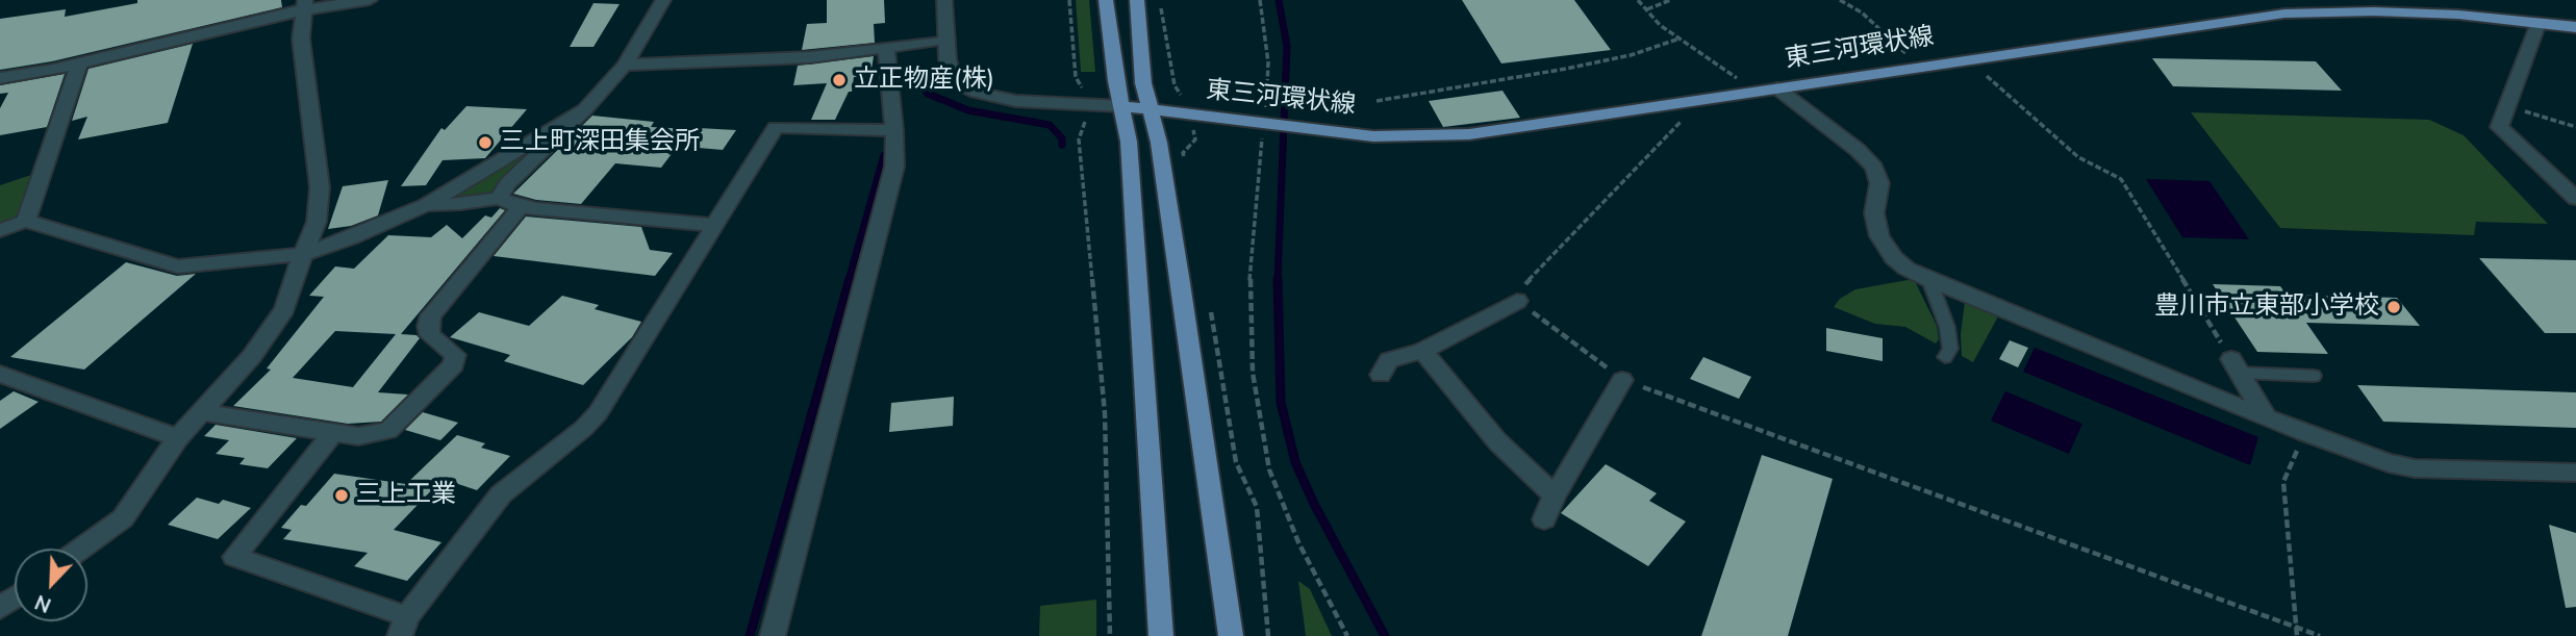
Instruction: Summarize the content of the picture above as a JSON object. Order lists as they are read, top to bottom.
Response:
{
  "streets": {
    "main road": ["東三河環状線"]
  },
  "places": [
    "立正物産(株)",
    "三上町深田集会所",
    "豊川市立東部小学校",
    "三上工業"
  ],
  "north": "bottom left"
}
